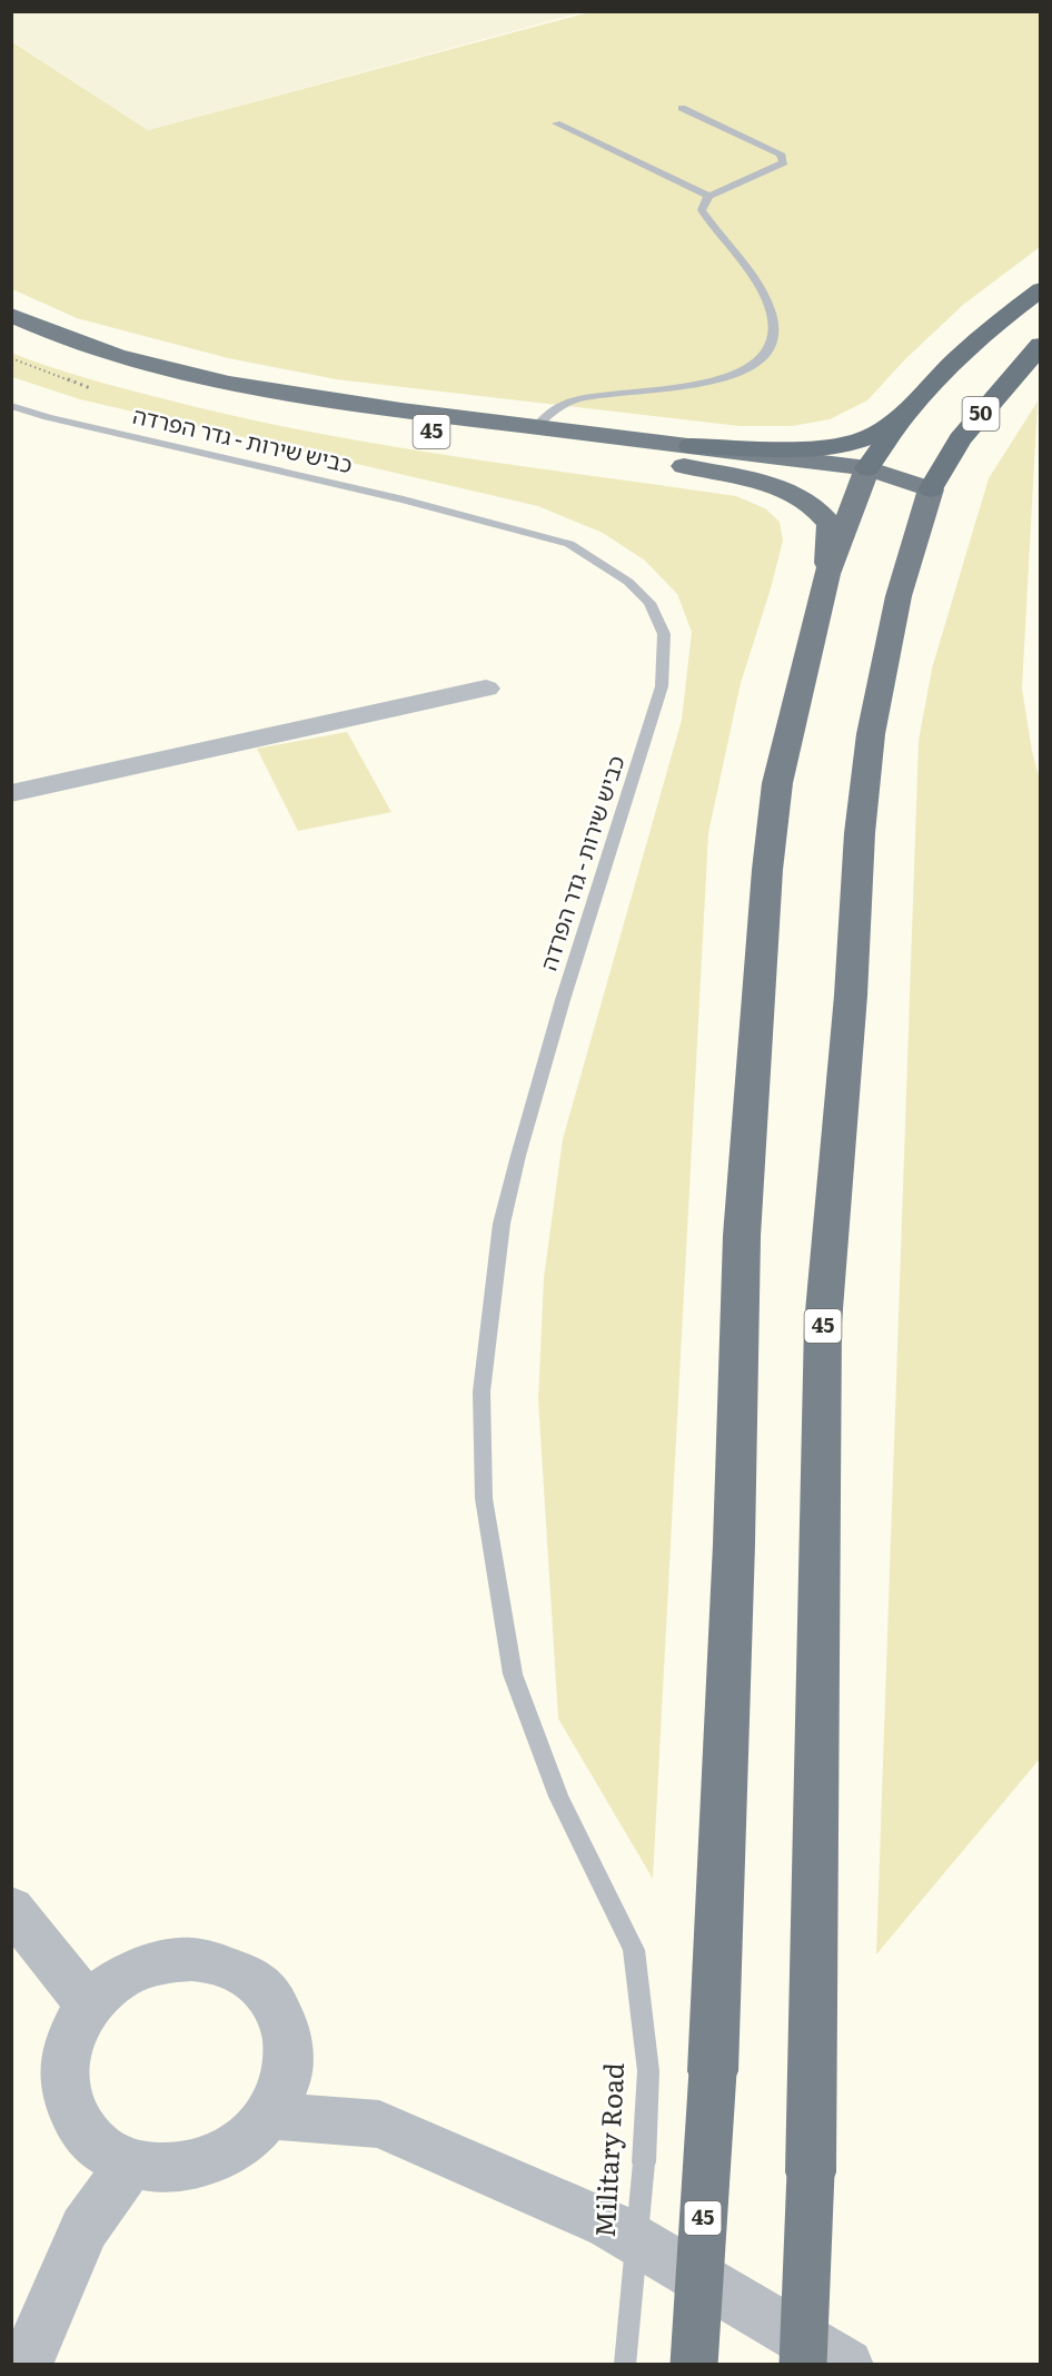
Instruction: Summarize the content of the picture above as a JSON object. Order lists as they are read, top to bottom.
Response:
{
  "streets": {
    "highway": ["50", "45"],
    "lane": ["Military Road"]
  },
  "crossings": [
    ["50", "45"]
  ]
}
